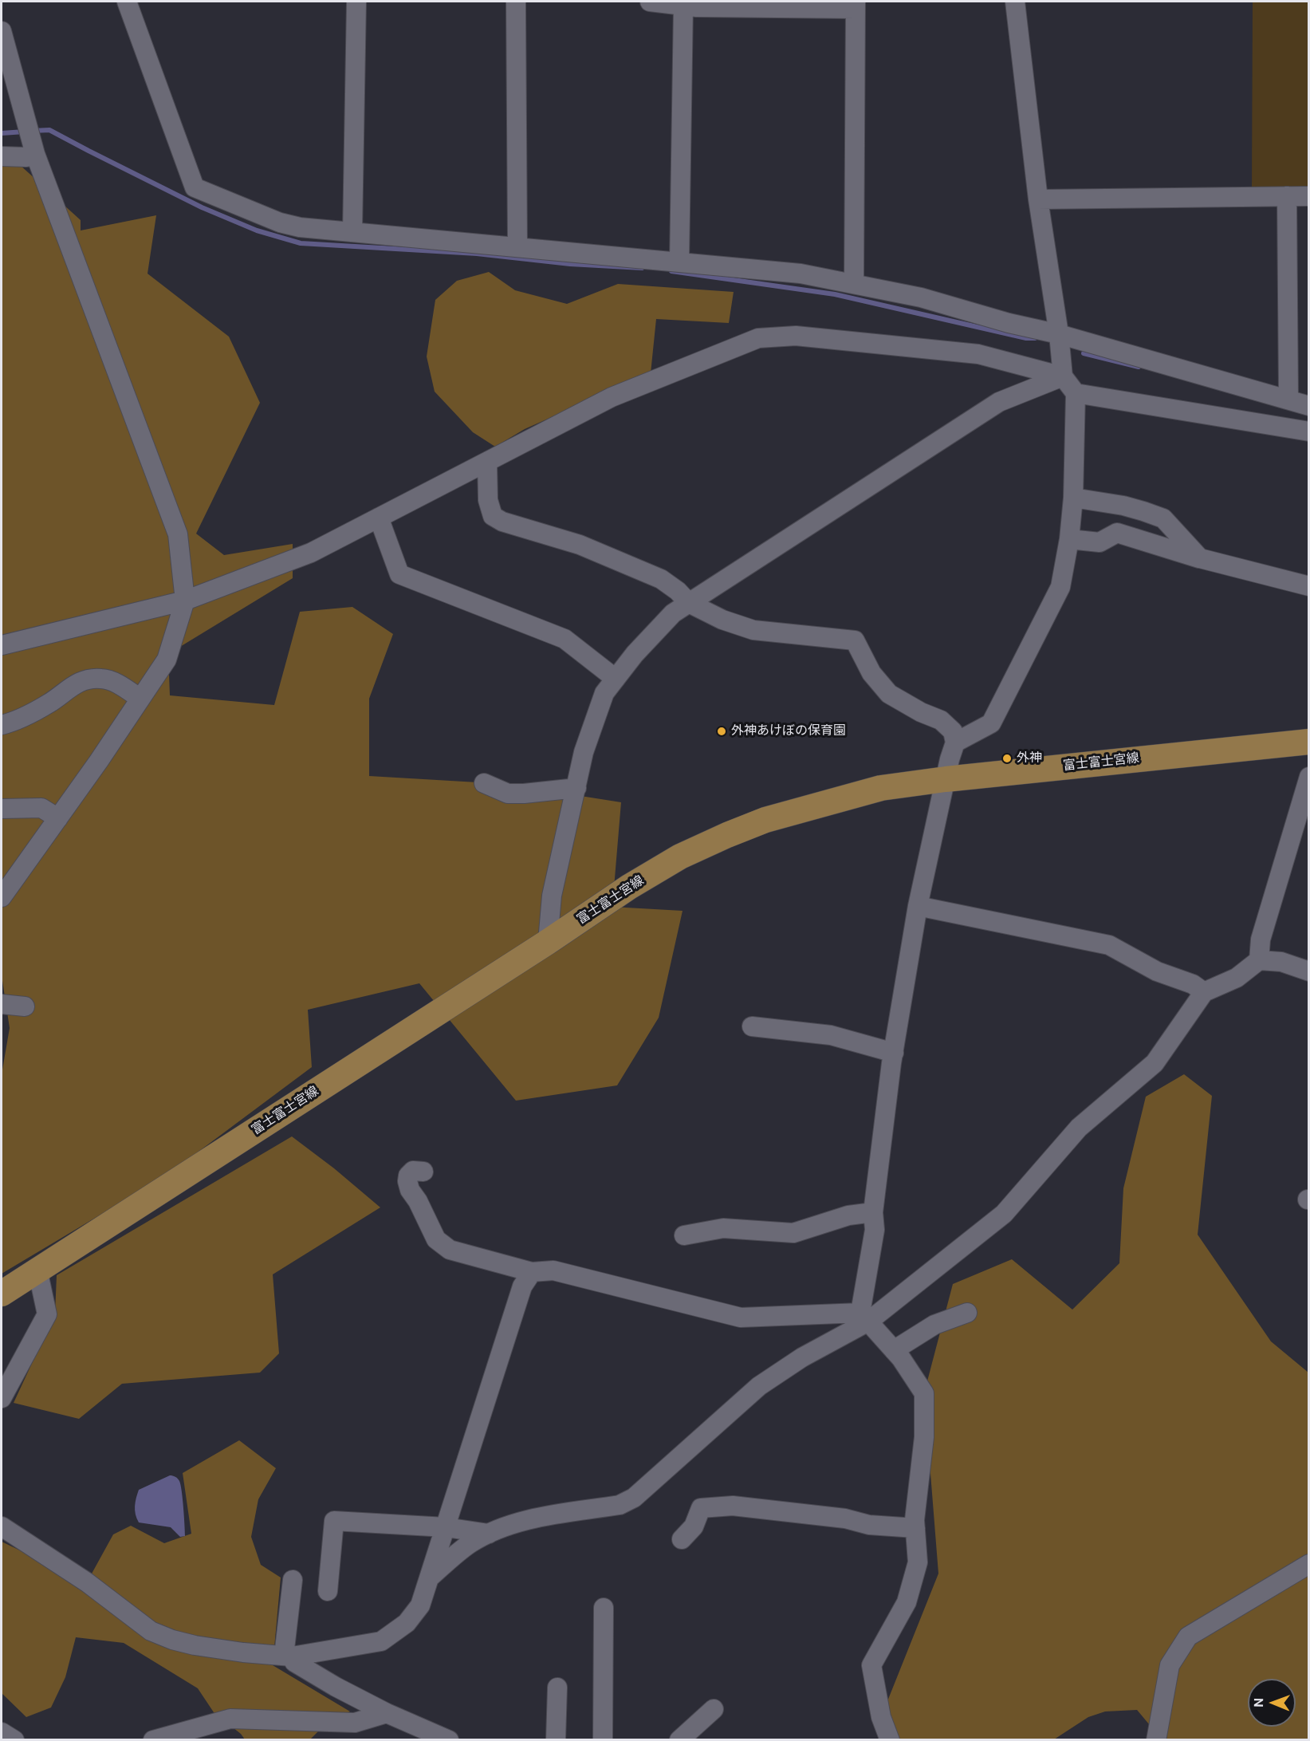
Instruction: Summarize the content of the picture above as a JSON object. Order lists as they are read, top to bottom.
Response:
{
  "streets": {
    "main road": ["富士富士宮線"]
  },
  "places": ["外神あけぼの保育園", "外神"],
  "north": "left"
}
